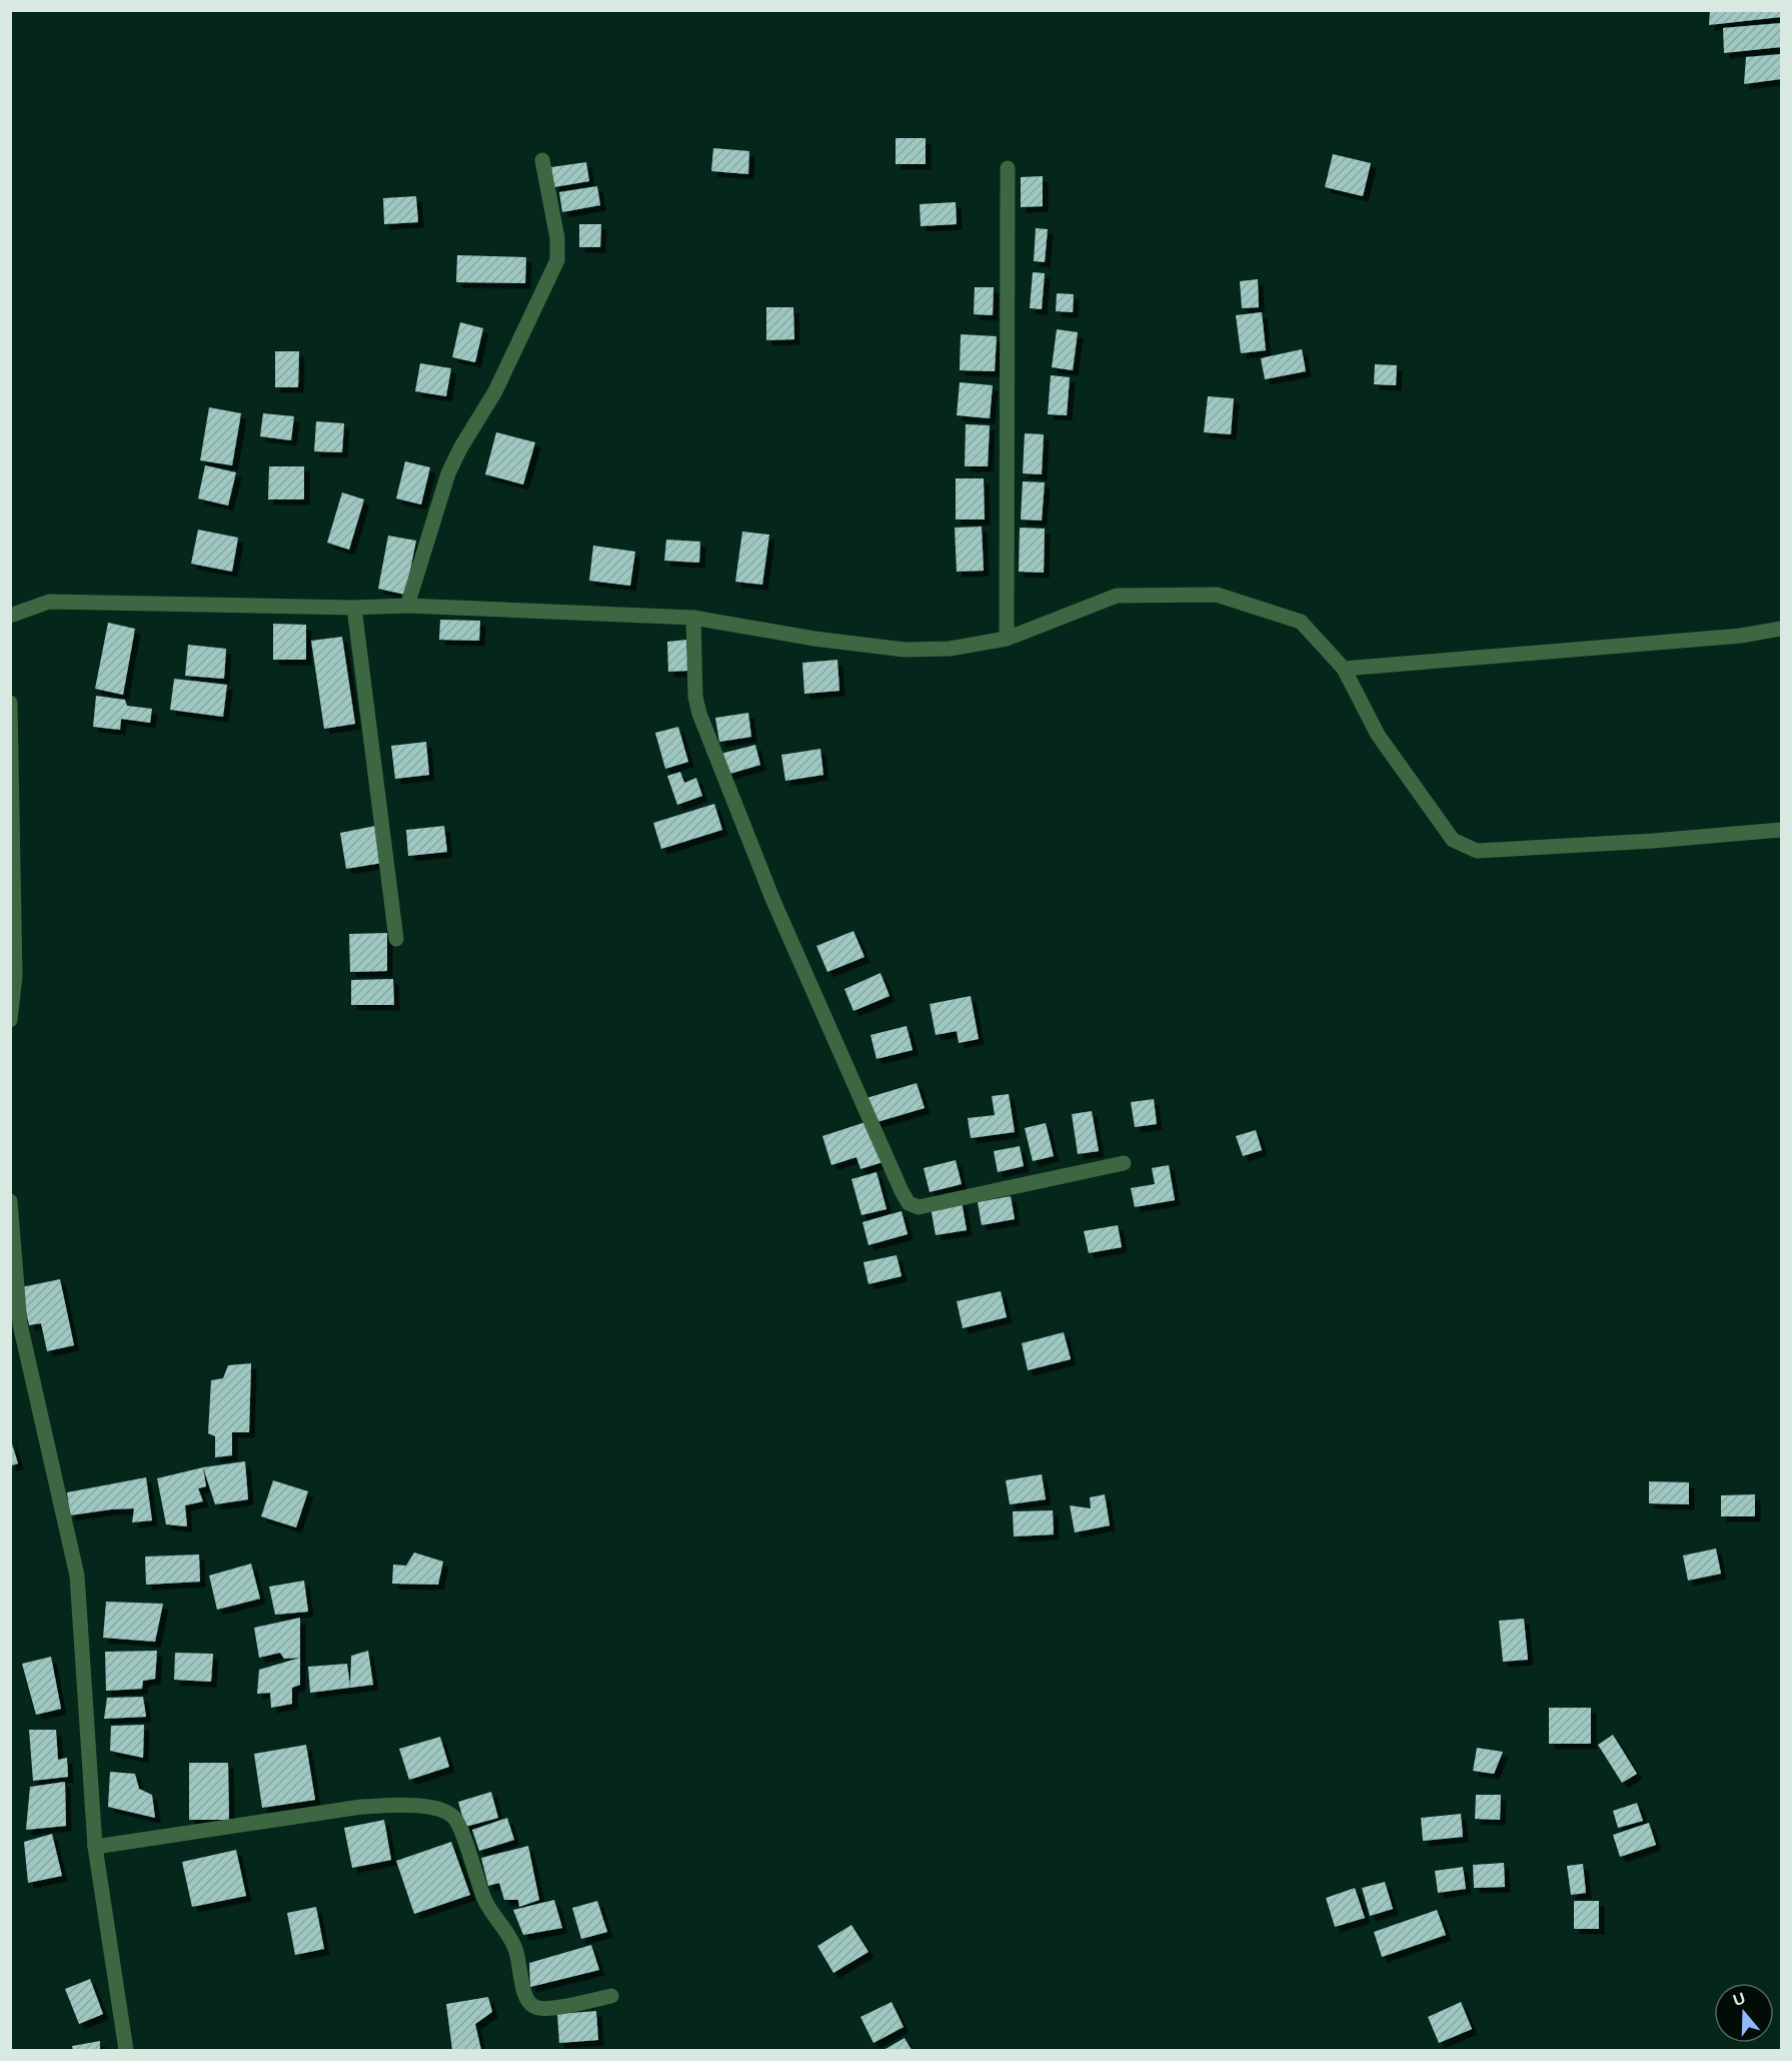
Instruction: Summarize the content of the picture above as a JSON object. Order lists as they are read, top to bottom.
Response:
{
  "north": "top"
}
